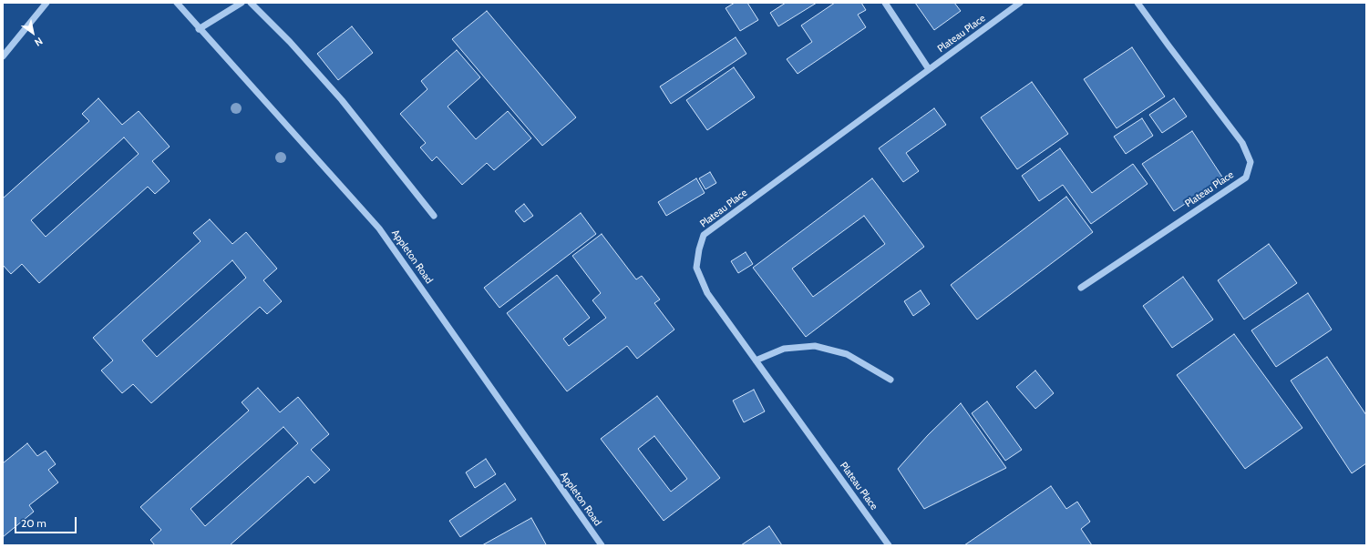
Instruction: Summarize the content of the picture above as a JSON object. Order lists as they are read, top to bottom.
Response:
{
  "streets": {
    "street": ["Plateau Place", "Appleton Road"]
  },
  "scale_bar": "20 m",
  "north": "bottom right"
}
